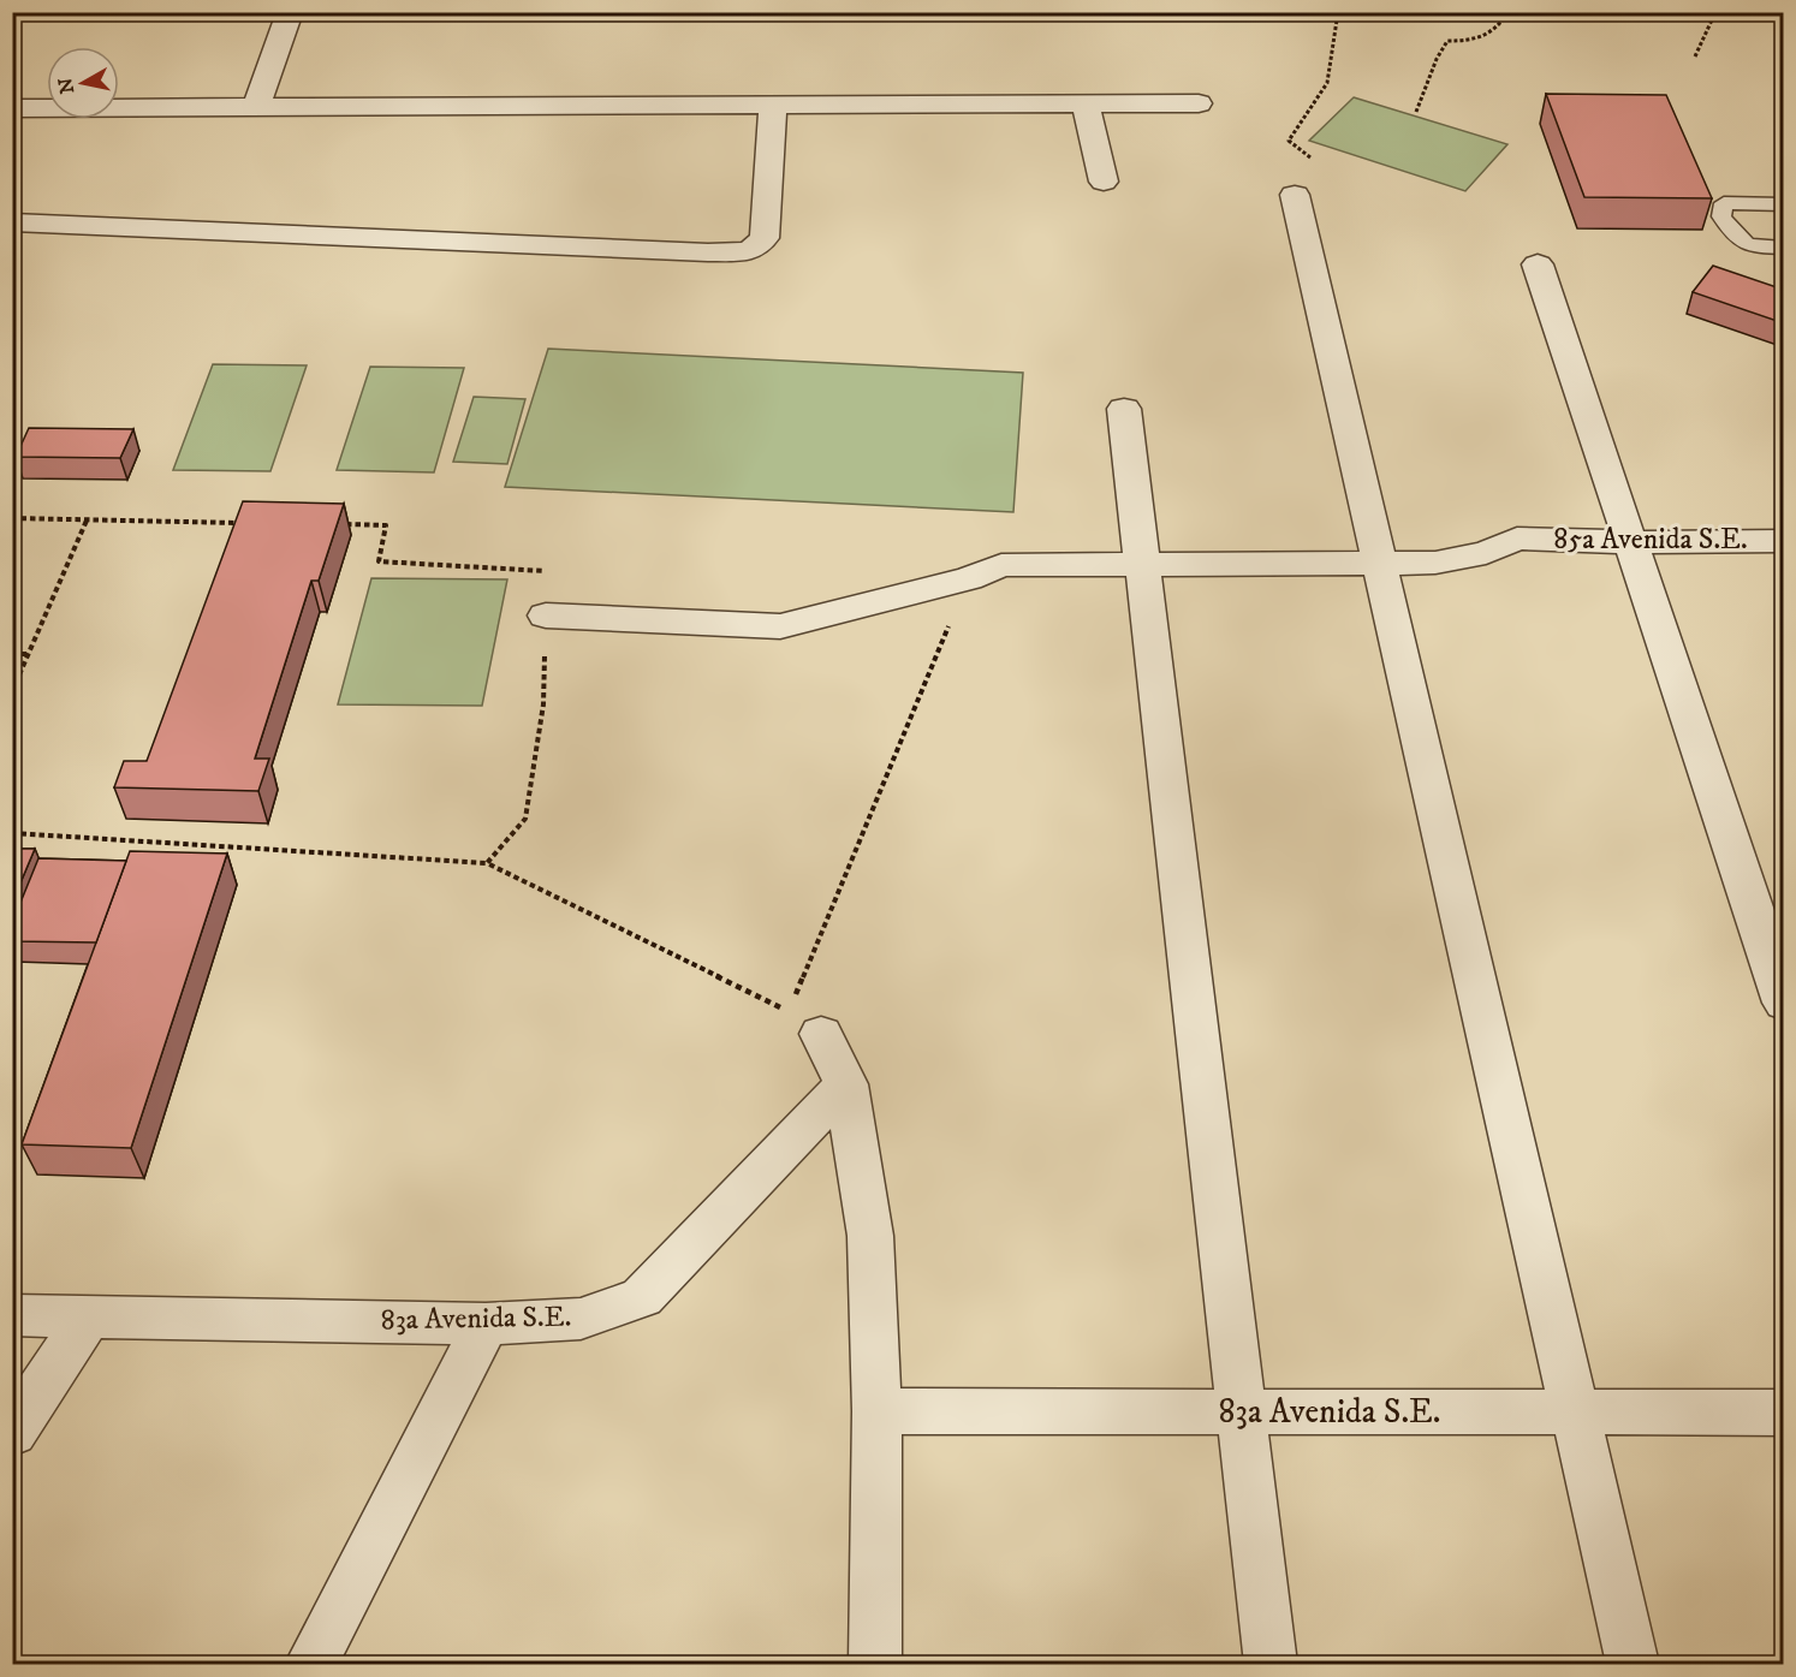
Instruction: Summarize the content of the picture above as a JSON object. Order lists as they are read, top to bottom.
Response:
{
  "streets": {
    "street": ["85a Avenida S.E.", "83a Avenida S.E."]
  },
  "north": "left"
}
